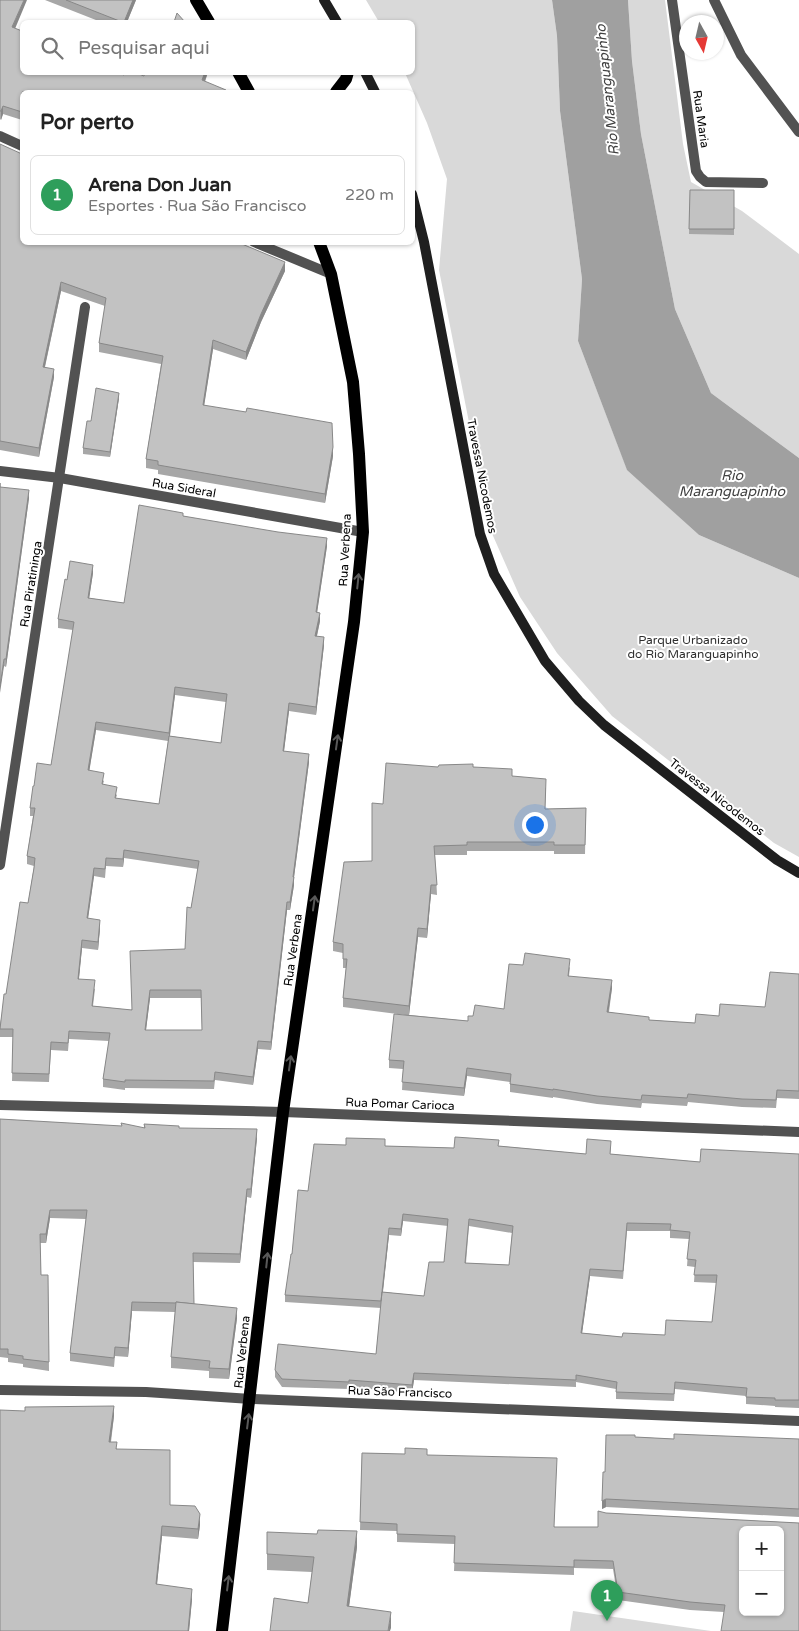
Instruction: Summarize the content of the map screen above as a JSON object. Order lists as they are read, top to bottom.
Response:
{
  "streets": {
    "main road": ["Travessa Nicodemos", "Rua Verbena"],
    "street": [
      "Rua Maria",
      "Rua Sideral",
      "Rua Piratininga",
      "Rua Pomar Carioca",
      "Rua São Francisco"
    ]
  },
  "crossings": [
    ["Rua Sideral", "Rua Verbena"],
    ["Rua Sideral", "Rua Piratininga"],
    ["Rua Verbena", "Rua Pomar Carioca"],
    ["Rua Verbena", "Rua São Francisco"]
  ],
  "one_way": ["Rua Verbena"],
  "water": ["Rio Maranguapinho"],
  "parks": ["Parque Urbanizado do Rio Maranguapinho"],
  "north": "bottom",
  "page": {
    "search": "Pesquisar aqui",
    "heading": "Por perto",
    "list": [
      {
        "mark": "1",
        "name": "Arena Don Juan",
        "note": "Esportes · Rua São Francisco",
        "value": "220 m"
      }
    ],
    "map_buttons": ["+", "−"],
    "pins": "1"
  }
}
